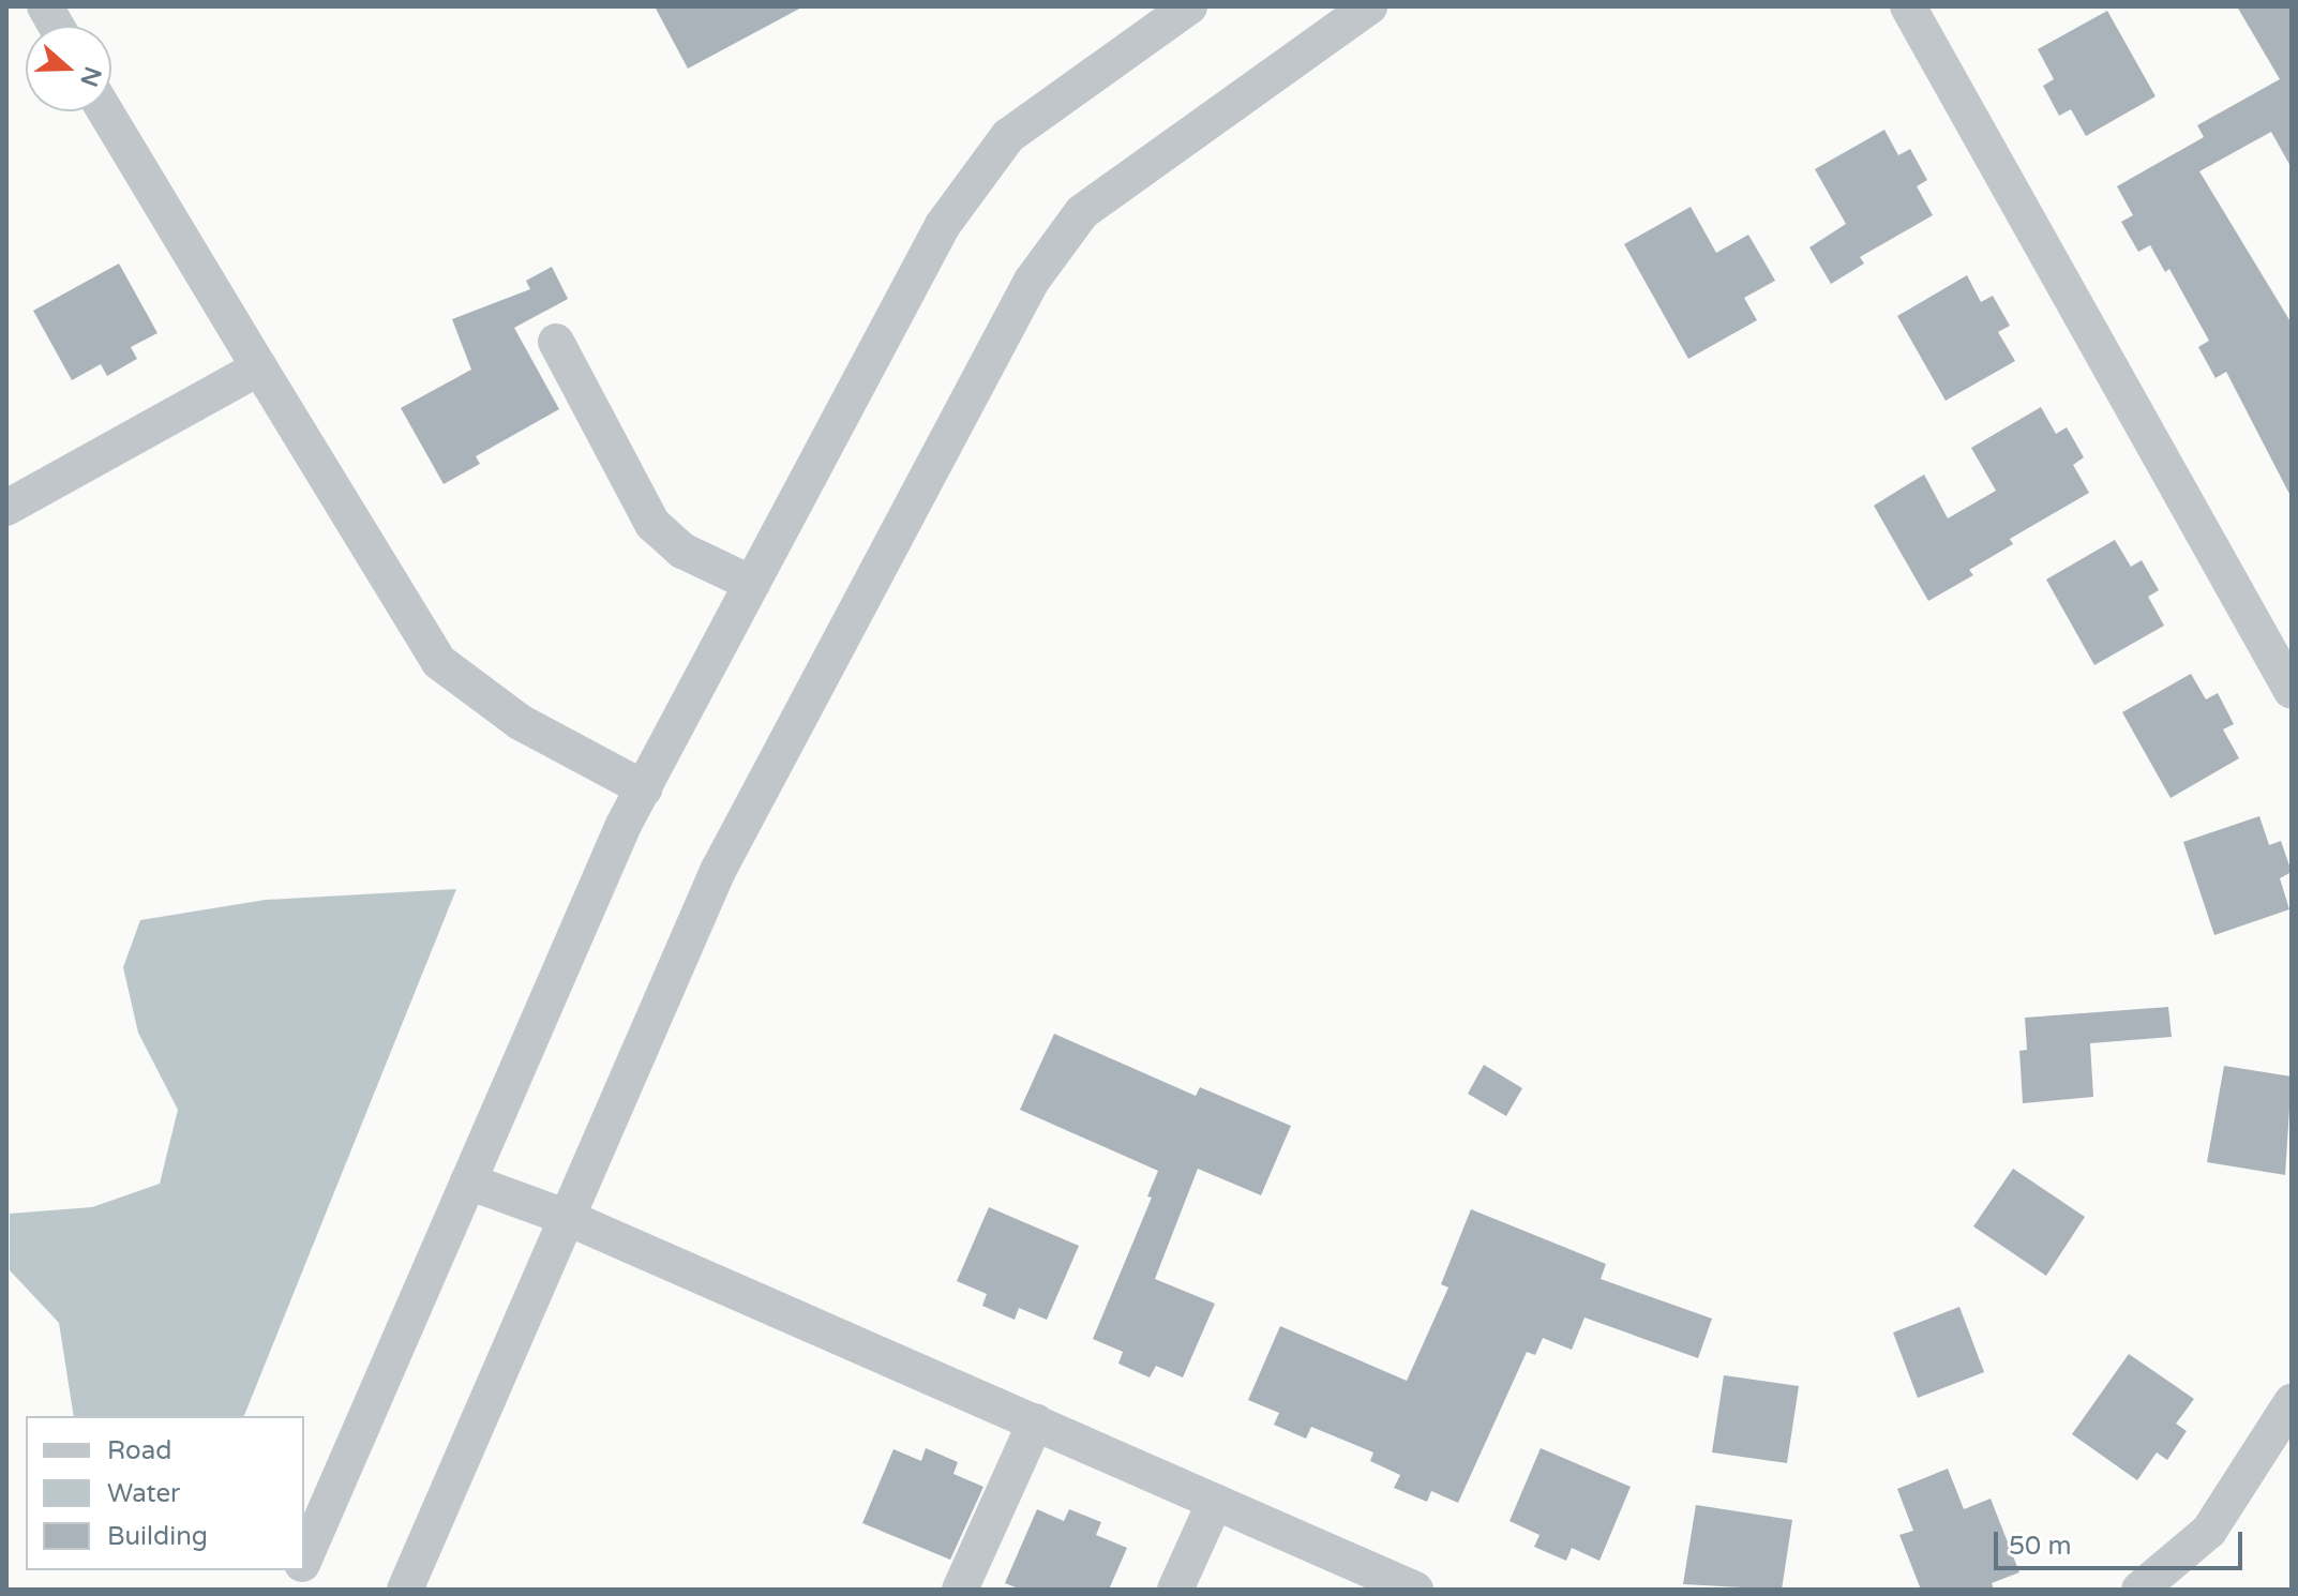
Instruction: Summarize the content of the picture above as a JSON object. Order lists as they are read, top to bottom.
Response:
{
  "legend": ["Road", "Water", "Building"],
  "scale_bar": "50 m",
  "north": "right"
}
